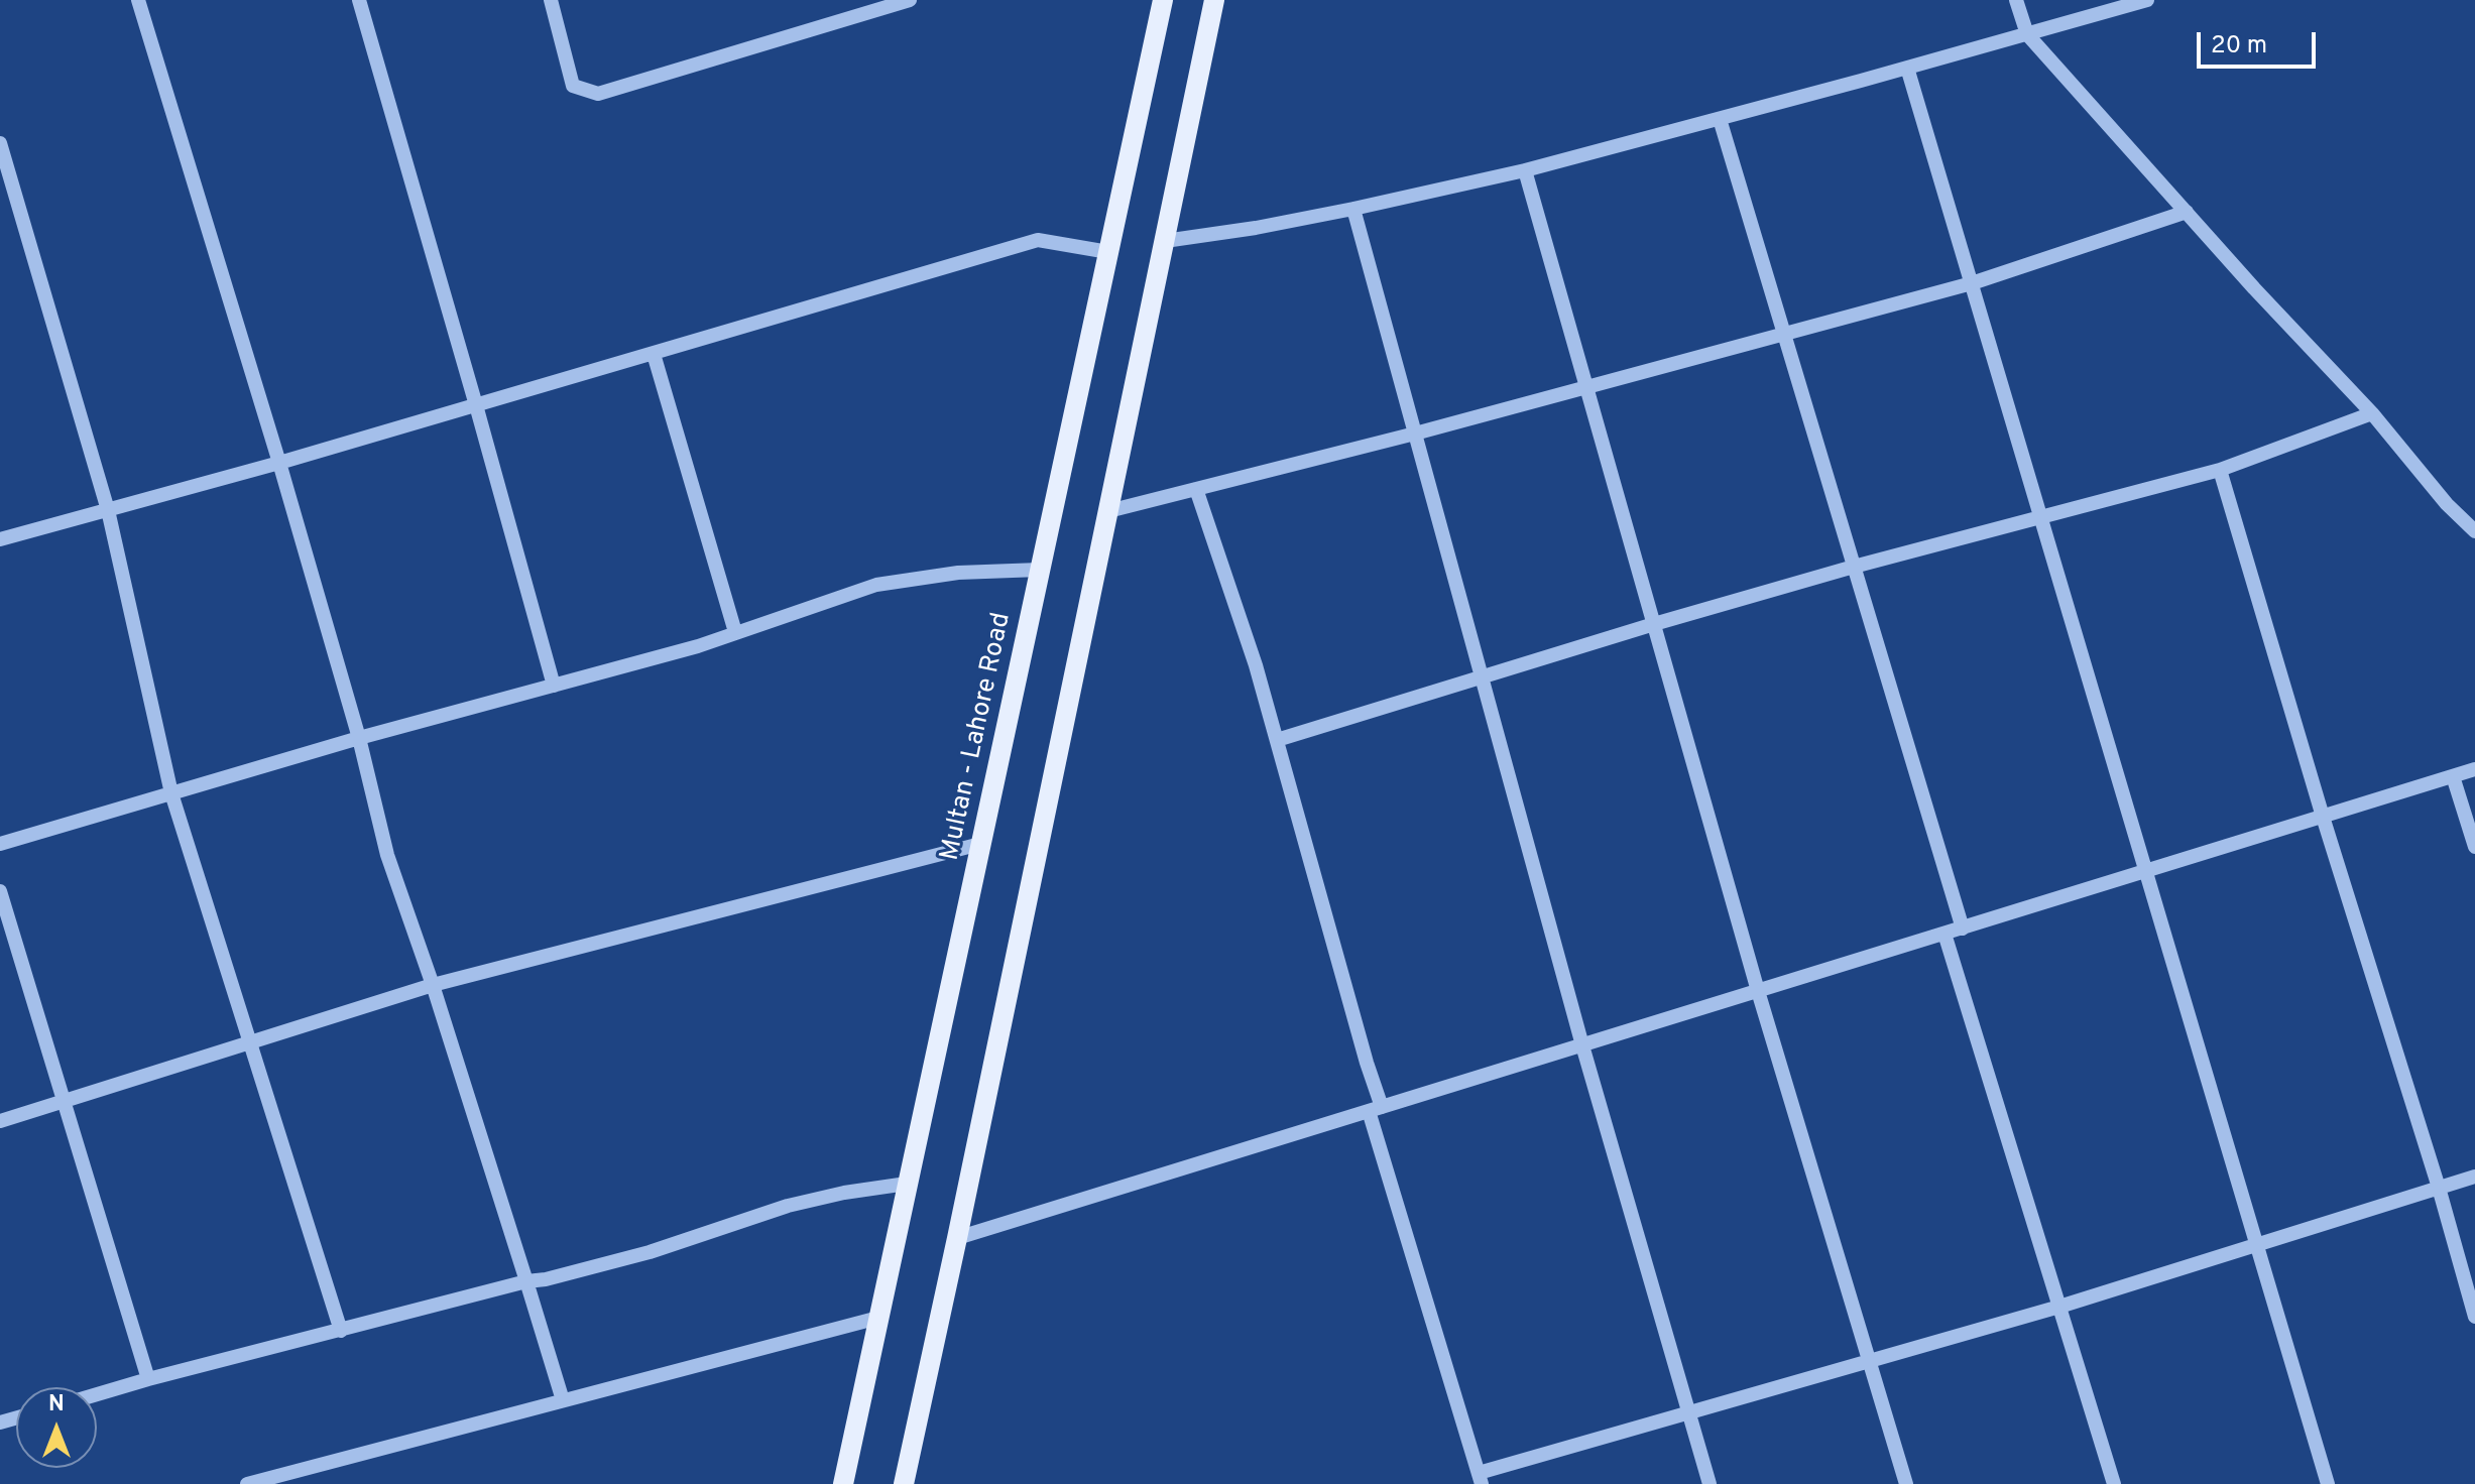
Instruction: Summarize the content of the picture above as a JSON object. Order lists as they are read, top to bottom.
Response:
{
  "streets": {
    "main road": ["Multan - Lahore Road"]
  },
  "scale_bar": "20 m",
  "north": "top"
}
